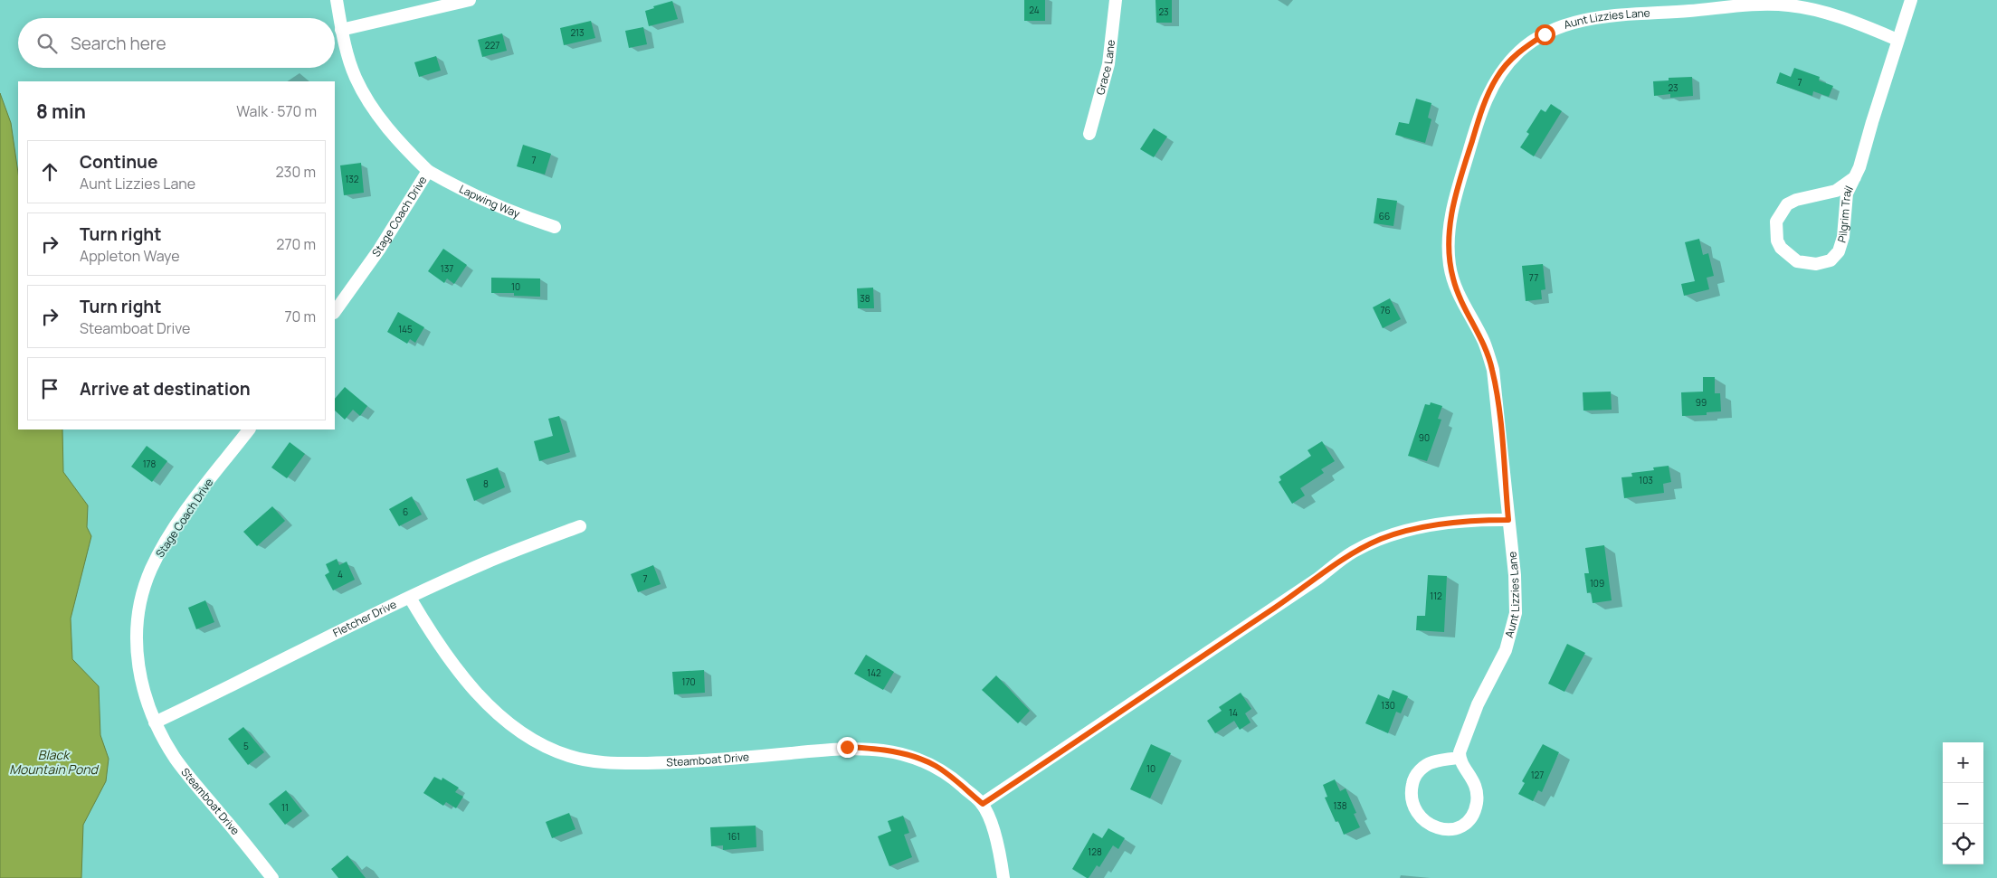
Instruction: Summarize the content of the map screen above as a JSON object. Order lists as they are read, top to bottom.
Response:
{
  "streets": {
    "street": [
      "Aunt Lizzies Lane",
      "Grace Lane",
      "Lapwing Way",
      "Pilgrim Trail",
      "Stage Coach Drive",
      "Fletcher Drive",
      "Steamboat Drive"
    ]
  },
  "crossings": [
    ["Aunt Lizzies Lane", "Pilgrim Trail"],
    ["Lapwing Way", "Stage Coach Drive"],
    ["Stage Coach Drive", "Fletcher Drive"],
    ["Stage Coach Drive", "Steamboat Drive"],
    ["Fletcher Drive", "Steamboat Drive"]
  ],
  "water": ["Black Mountain Pond"],
  "house_numbers": [
    "24",
    "23",
    "213",
    "227",
    "7",
    "23",
    "7",
    "132",
    "66",
    "137",
    "77",
    "10",
    "38",
    "76",
    "145",
    "99",
    "90",
    "178",
    "103",
    "8",
    "6",
    "4",
    "7",
    "109",
    "112",
    "142",
    "170",
    "130",
    "14",
    "5",
    "10",
    "127",
    "138",
    "11",
    "161",
    "128"
  ],
  "page": {
    "search": "Search here",
    "heading": ["8 min", "Walk · 570 m"],
    "list": [
      ["Continue", "Aunt Lizzies Lane", "230 m"],
      ["Turn right", "Appleton Waye", "270 m"],
      ["Turn right", "Steamboat Drive", "70 m"],
      "Arrive at destination"
    ],
    "map_buttons": ["+", "−"]
  }
}
